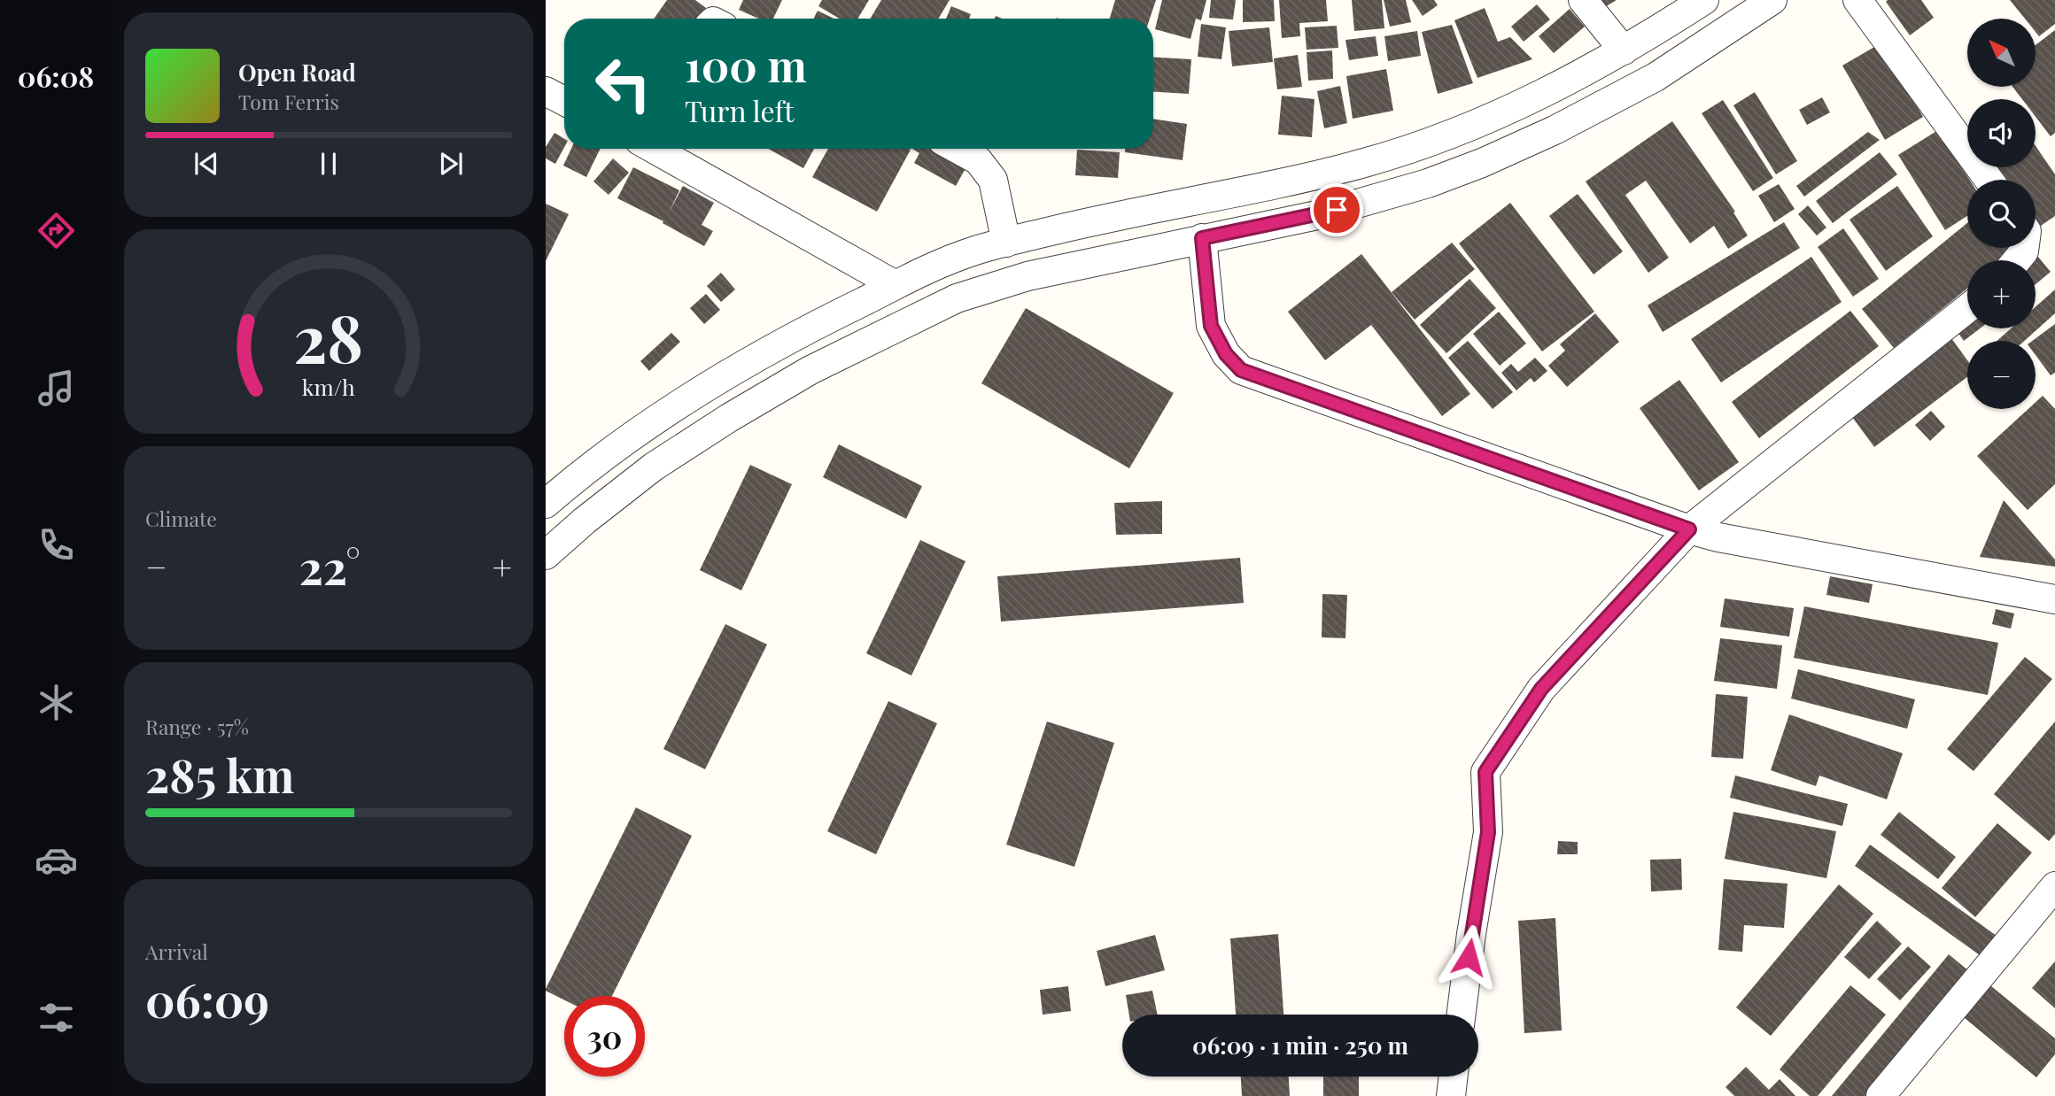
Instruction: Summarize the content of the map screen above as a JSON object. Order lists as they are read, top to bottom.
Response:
{
  "north": "top left",
  "page": {
    "tabs": "06:08",
    "map_buttons": ["+", "−"],
    "turn": ["100 m", "Turn left"],
    "song": ["Open Road", "Tom Ferris"],
    "tile": [
      "Climate",
      ["Range · 57%", "285 km"],
      ["Arrival", "06:09"]
    ],
    "heat": ["−", "22°", "+"],
    "limit": "30",
    "trip": "06:09 · 1 min · 250 m",
    "gauge": ["28", "km/h"]
  }
}
